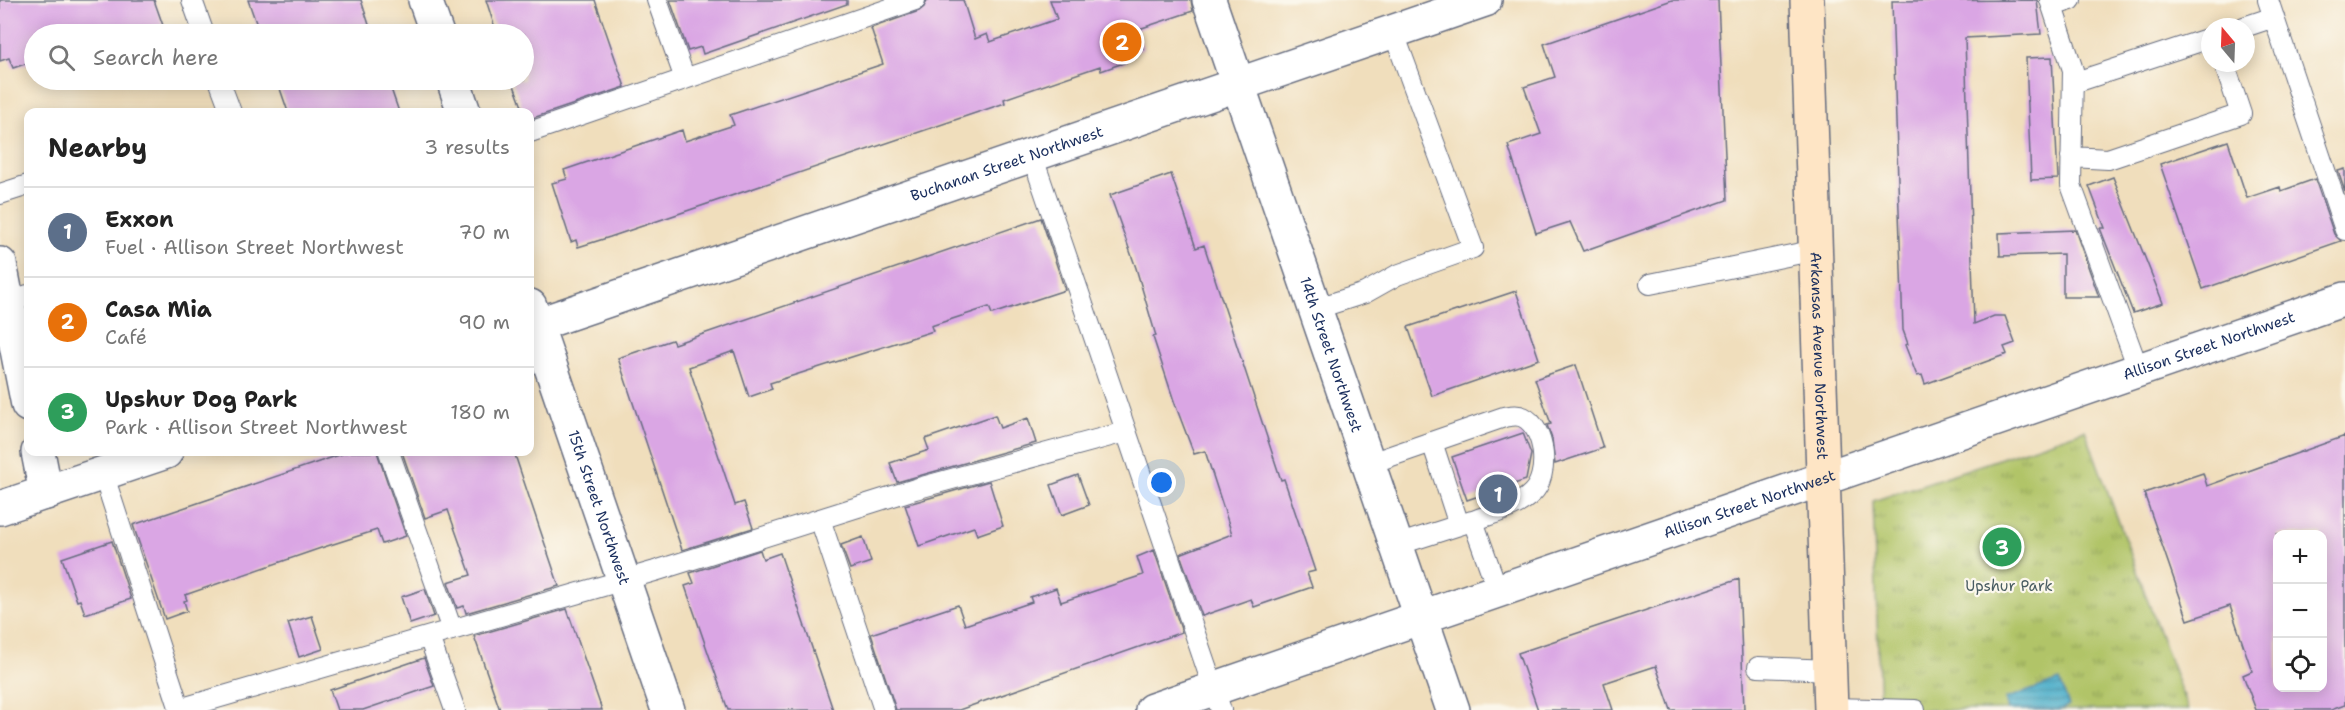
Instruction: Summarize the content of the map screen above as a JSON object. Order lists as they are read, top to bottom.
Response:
{
  "streets": {
    "main road": ["Arkansas Avenue Northwest"],
    "street": [
      "Buchanan Street Northwest",
      "Allison Street Northwest",
      "14th Street Northwest",
      "15th Street Northwest"
    ]
  },
  "crossings": [
    ["Buchanan Street Northwest", "14th Street Northwest"],
    ["Allison Street Northwest", "14th Street Northwest"],
    ["Allison Street Northwest", "Arkansas Avenue Northwest"]
  ],
  "parks": ["Upshur Park"],
  "north": "top",
  "page": {
    "pins": ["2", "1", "3"],
    "search": "Search here",
    "heading": ["Nearby", "3 results"],
    "list": [
      {
        "mark": "1",
        "name": "Exxon",
        "note": "Fuel · Allison Street Northwest",
        "value": "70 m"
      },
      {
        "mark": "2",
        "name": "Casa Mia",
        "note": "Café",
        "value": "90 m"
      },
      {
        "mark": "3",
        "name": "Upshur Dog Park",
        "note": "Park · Allison Street Northwest",
        "value": "180 m"
      }
    ],
    "map_buttons": ["+", "−"]
  }
}
